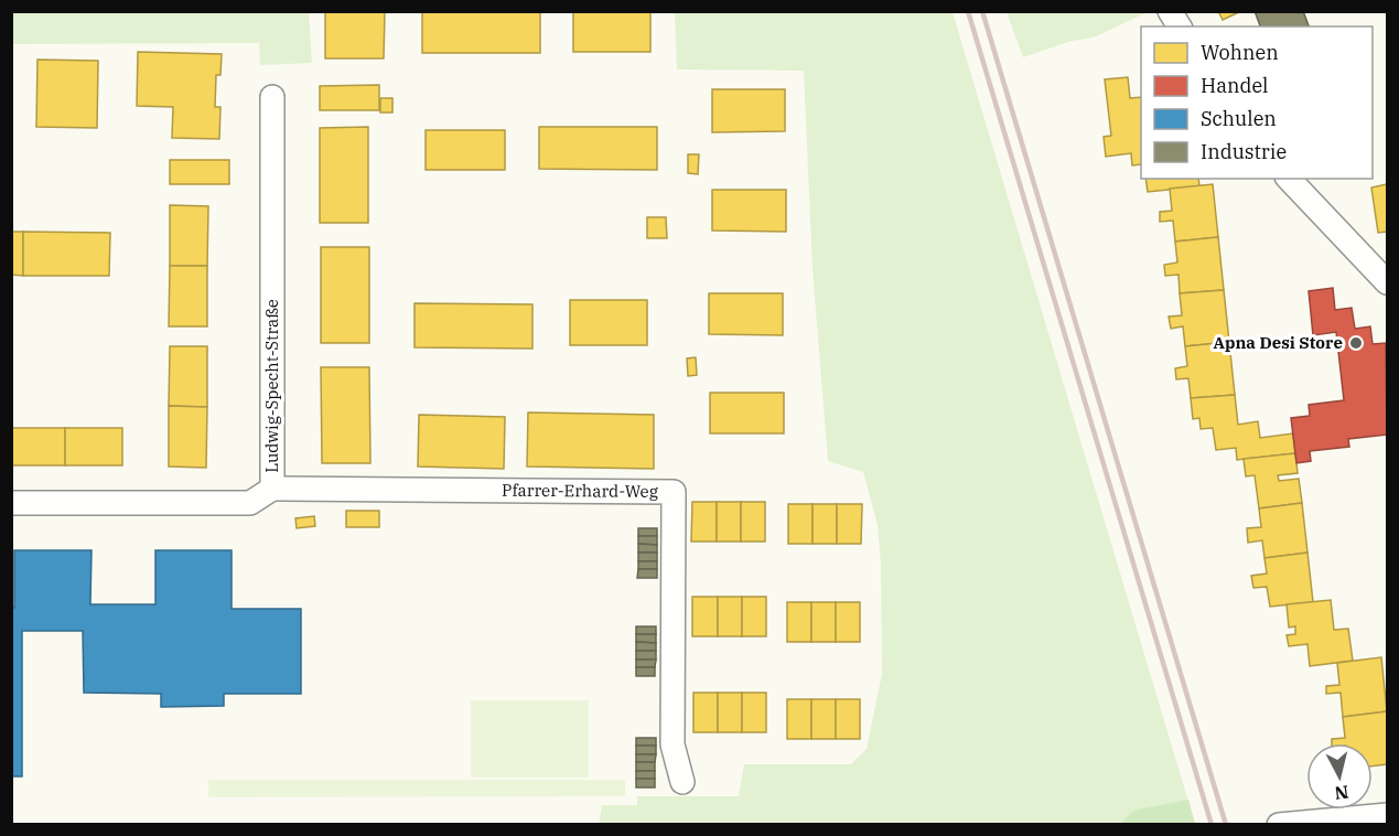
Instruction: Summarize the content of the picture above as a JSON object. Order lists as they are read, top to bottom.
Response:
{
  "streets": {
    "street": ["Ludwig-Specht-Straße", "Pfarrer-Erhard-Weg"]
  },
  "crossings": [
    ["Ludwig-Specht-Straße", "Pfarrer-Erhard-Weg"]
  ],
  "places": ["Apna Desi Store"],
  "legend": [
    "Wohnen",
    "Handel",
    "Schulen",
    "Industrie"
  ],
  "north": "bottom"
}
